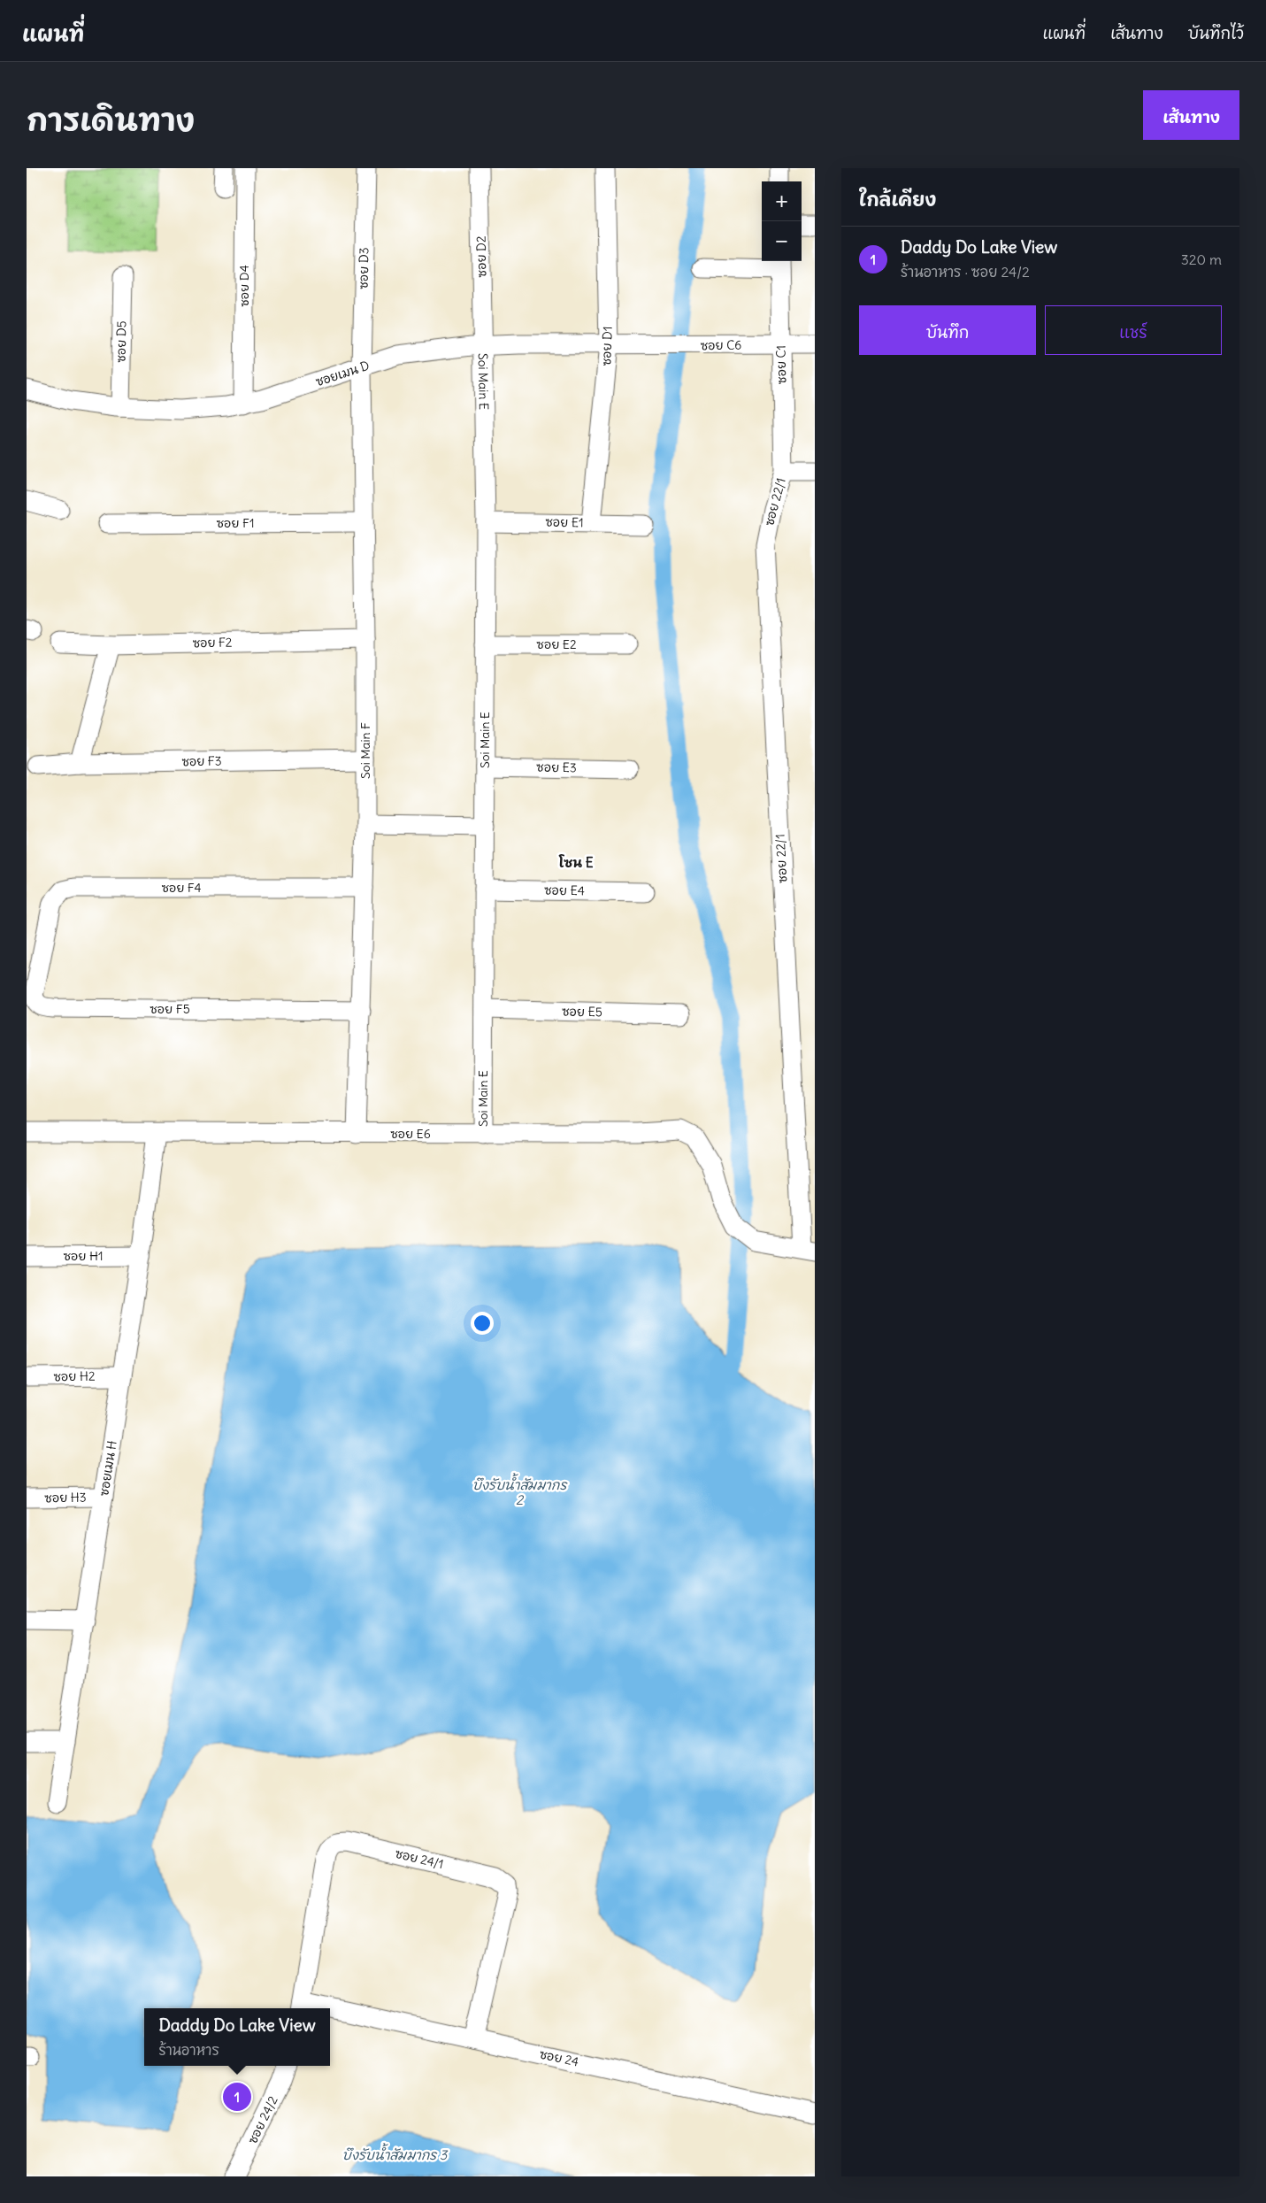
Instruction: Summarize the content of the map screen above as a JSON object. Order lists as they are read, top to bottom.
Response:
{
  "streets": {
    "street": [
      "ซอย D2",
      "ซอย D3",
      "ซอย D4",
      "ซอย D5",
      "ซอย C6",
      "ซอย D1",
      "ซอย C1",
      "ซอยเมน D",
      "Soi Main E",
      "ซอย 22/1",
      "ซอย E1",
      "ซอย F1",
      "ซอย F2",
      "ซอย E2",
      "Soi Main F",
      "ซอย F3",
      "ซอย E3",
      "ซอย F4",
      "ซอย E4",
      "ซอย F5",
      "ซอย E5",
      "ซอย E6",
      "ซอย H1",
      "ซอย H2",
      "ซอยเมน H",
      "ซอย H3",
      "ซอย 24/1",
      "ซอย 24",
      "ซอย 24/2"
    ]
  },
  "crossings": [
    ["ซอย D2", "ซอยเมน D"],
    ["ซอย D2", "Soi Main E"],
    ["ซอย D3", "ซอยเมน D"],
    ["ซอย D3", "Soi Main F"],
    ["ซอย D4", "ซอยเมน D"],
    ["ซอย D5", "ซอยเมน D"],
    ["ซอย C6", "ซอย C1"],
    ["ซอย C6", "ซอยเมน D"],
    ["ซอย D1", "ซอยเมน D"],
    ["ซอย D1", "ซอย E1"],
    ["ซอย C1", "ซอย 22/1"],
    ["ซอยเมน D", "Soi Main E"],
    ["ซอยเมน D", "Soi Main F"],
    ["Soi Main E", "ซอย E1"],
    ["Soi Main E", "ซอย E2"],
    ["Soi Main E", "ซอย E3"],
    ["Soi Main E", "ซอย E4"],
    ["Soi Main E", "ซอย E5"],
    ["Soi Main E", "ซอย E6"],
    ["ซอย 22/1", "ซอย E6"],
    ["ซอย F1", "Soi Main F"],
    ["ซอย F2", "Soi Main F"],
    ["Soi Main F", "ซอย F3"],
    ["Soi Main F", "ซอย F4"],
    ["Soi Main F", "ซอย F5"],
    ["Soi Main F", "ซอย E6"],
    ["ซอย F4", "ซอย F5"],
    ["ซอย E6", "ซอยเมน H"],
    ["ซอย H1", "ซอยเมน H"],
    ["ซอย H2", "ซอยเมน H"],
    ["ซอยเมน H", "ซอย H3"],
    ["ซอย 24/1", "ซอย 24"]
  ],
  "districts": ["โซน E"],
  "water": ["บึงรับน้ำสัมมากร 2", "บึงรับน้ำสัมมากร 3"],
  "page": {
    "header": "แผนที่",
    "nav": ["แผนที่", "เส้นทาง", "บันทึกไว้"],
    "title": "การเดินทาง",
    "buttons": [
      "เส้นทาง",
      ["บันทึก", "แชร์"]
    ],
    "heading": "ใกล้เคียง",
    "map_buttons": ["+", "−"],
    "list": [
      {
        "mark": "1",
        "name": "Daddy Do Lake View",
        "note": "ร้านอาหาร · ซอย 24/2",
        "value": "320 m"
      }
    ],
    "popup": ["Daddy Do Lake View", "ร้านอาหาร"],
    "pins": "1"
  }
}
